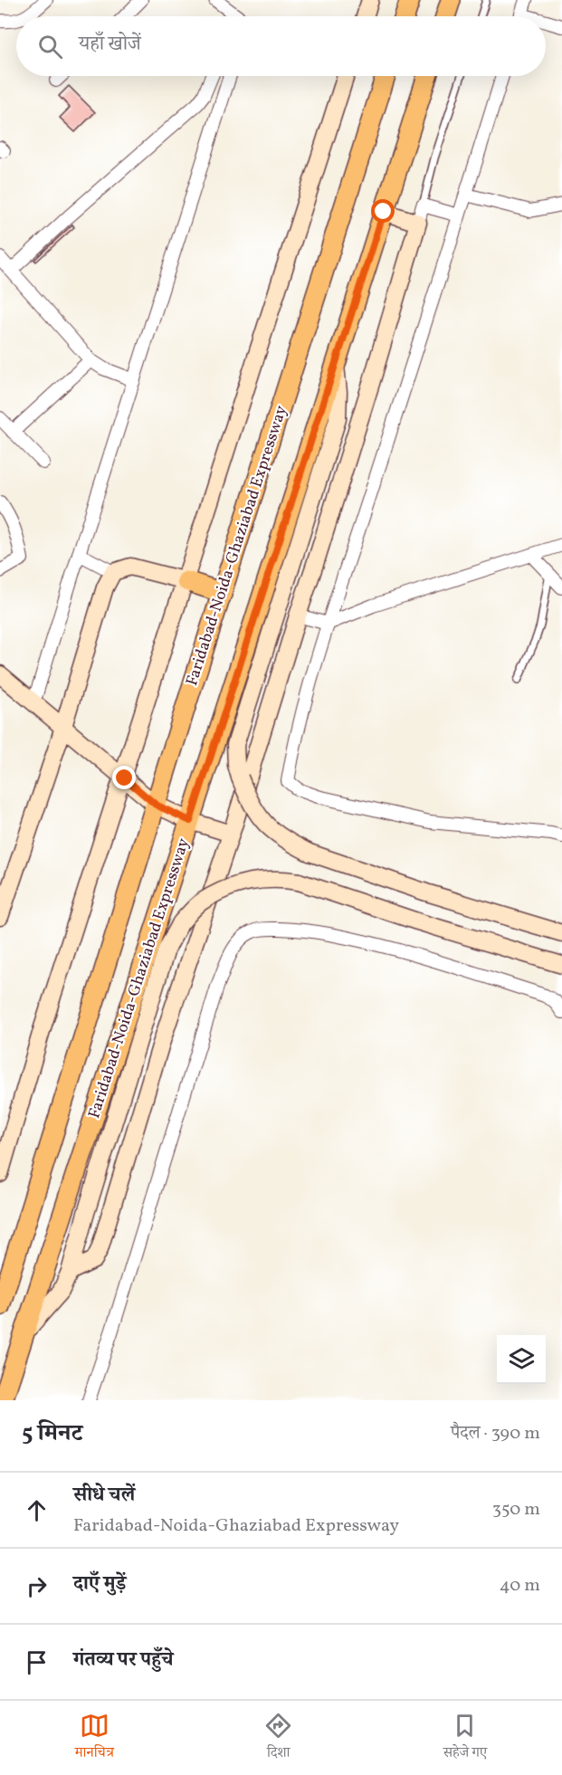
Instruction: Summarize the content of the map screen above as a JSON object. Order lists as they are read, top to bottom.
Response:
{
  "streets": {
    "main road": ["Faridabad-Noida-Ghaziabad Expressway"]
  },
  "page": {
    "search": "यहाँ खोजें",
    "heading": ["5 मिनट", "पैदल · 390 m"],
    "list": [
      ["सीधे चलें", "Faridabad-Noida-Ghaziabad Expressway", "350 m"],
      ["दाएँ मुड़ें", "40 m"],
      "गंतव्य पर पहुँचे"
    ],
    "nav": ["मानचित्र", "दिशा", "सहेजे गए"]
  }
}
